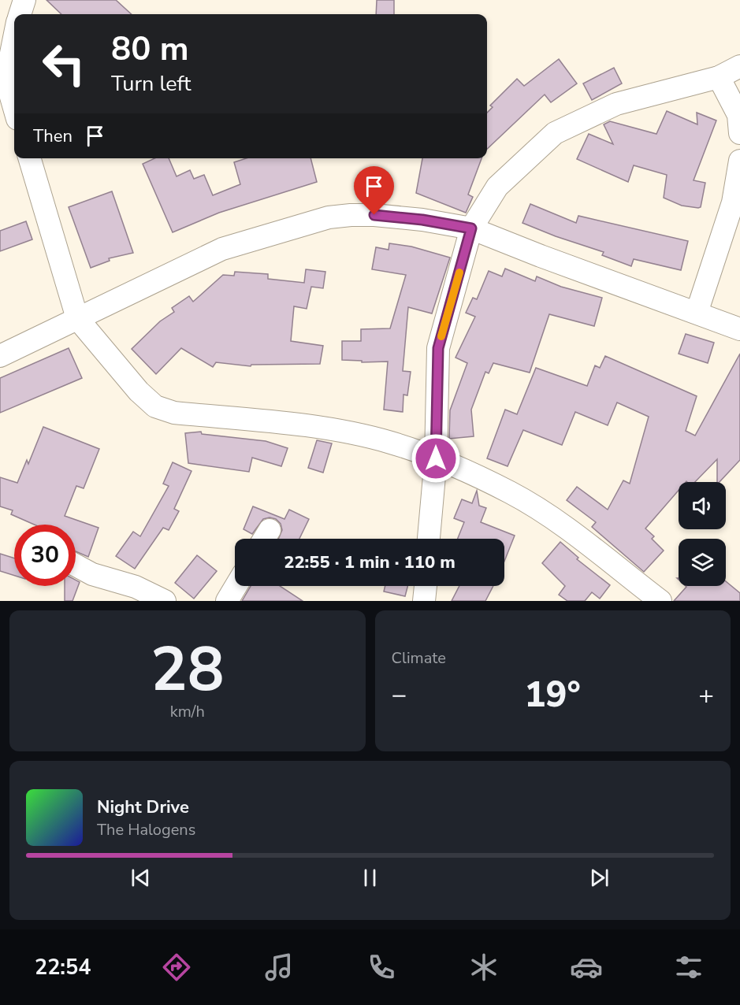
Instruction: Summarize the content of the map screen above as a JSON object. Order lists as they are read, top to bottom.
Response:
{
  "page": {
    "turn": ["80 m", "Turn left"],
    "then": "Then",
    "limit": "30",
    "trip": "22:55 · 1 min · 110 m",
    "tile": [
      ["28", "km/h"],
      "Climate"
    ],
    "heat": ["−", "19°", "+"],
    "song": ["Night Drive", "The Halogens"],
    "tabs": "22:54"
  }
}
